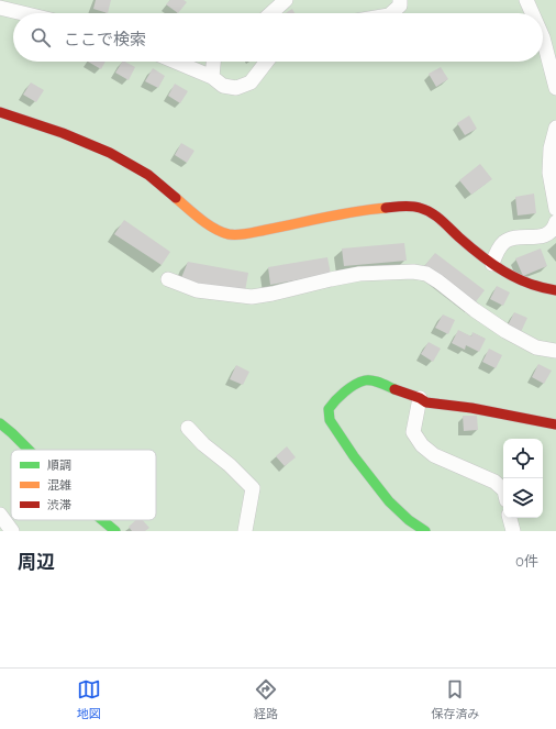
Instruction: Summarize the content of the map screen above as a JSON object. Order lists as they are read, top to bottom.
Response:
{
  "legend": ["順調", "混雑", "渋滞"],
  "page": {
    "search": "ここで検索",
    "heading": ["周辺", "0件"],
    "nav": ["地図", "経路", "保存済み"]
  }
}
